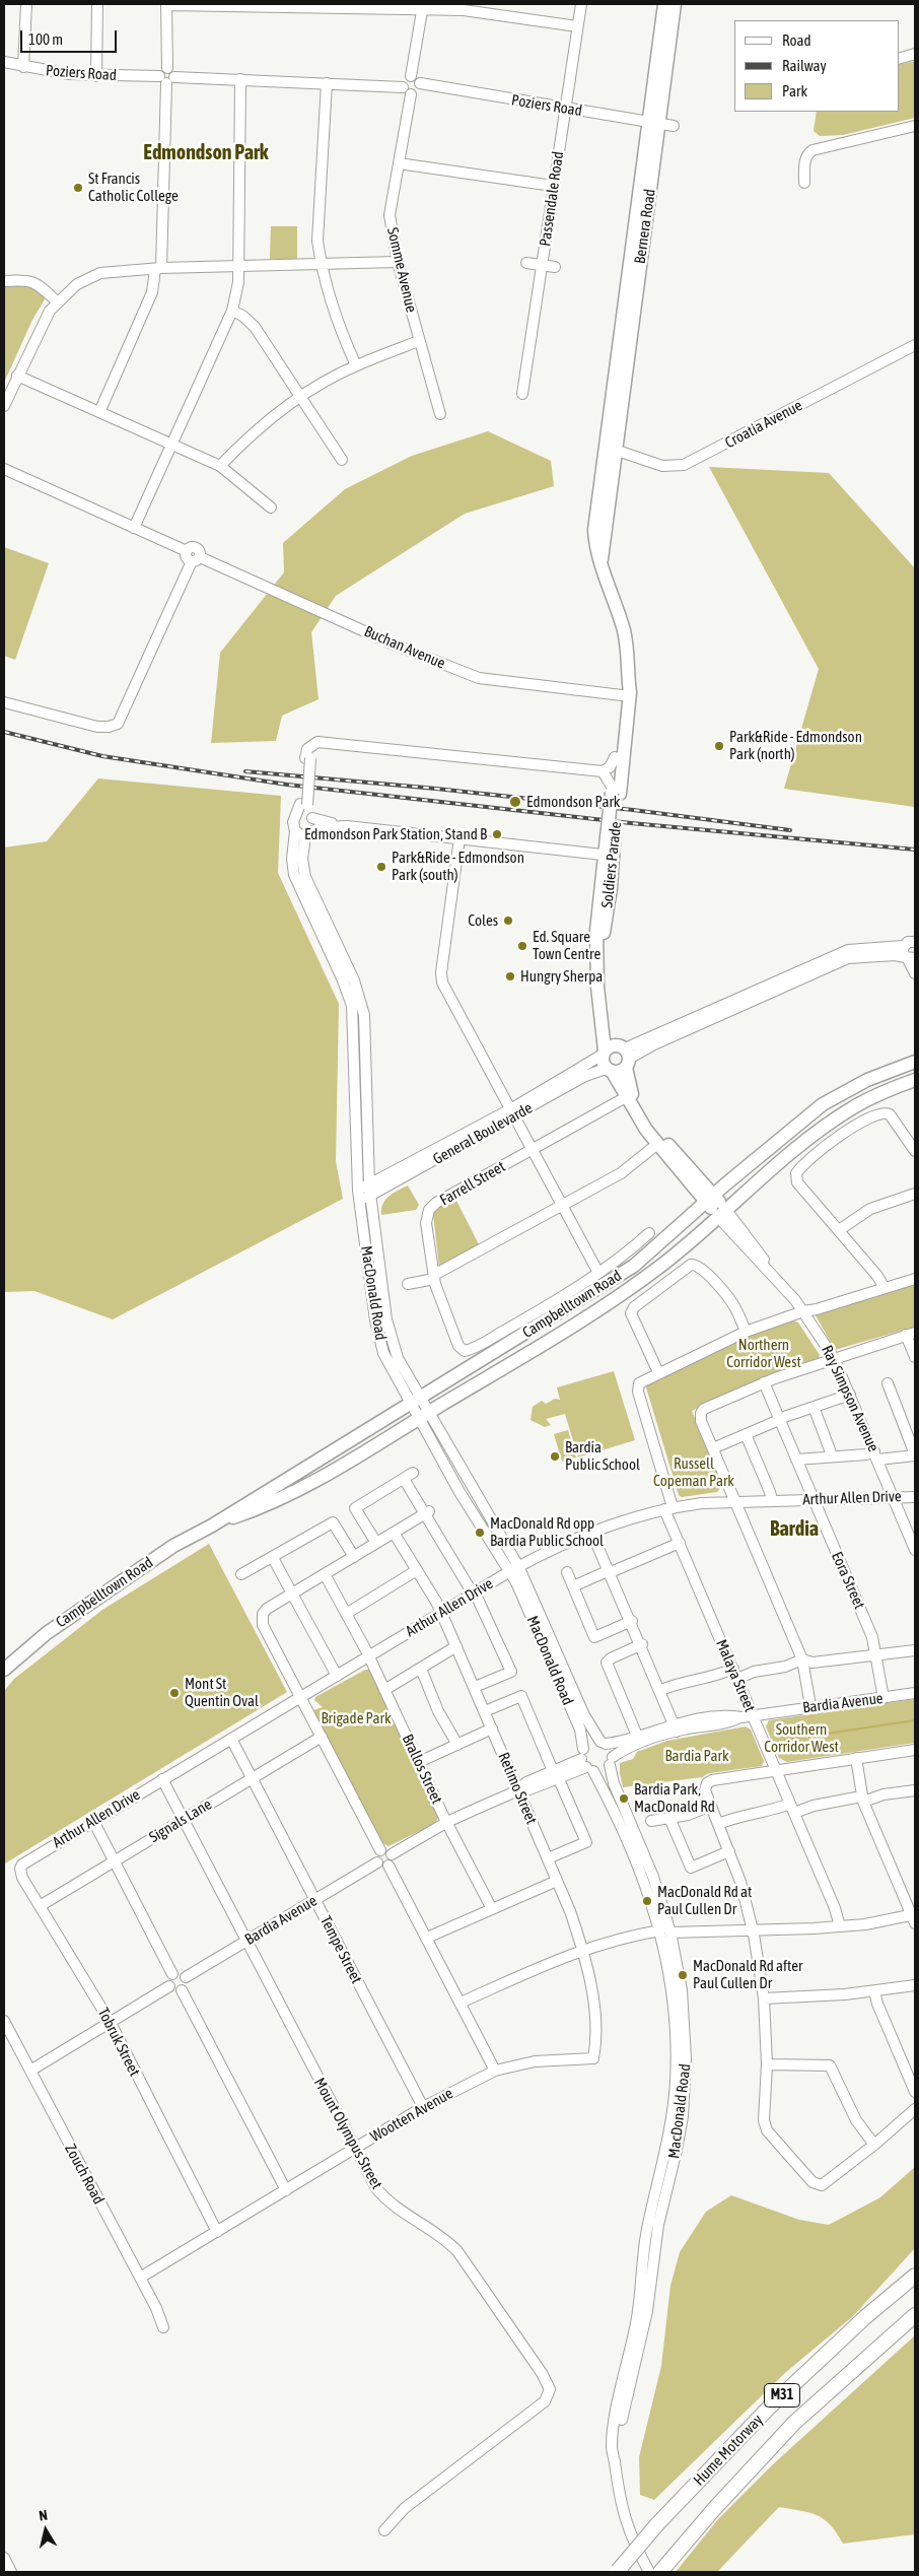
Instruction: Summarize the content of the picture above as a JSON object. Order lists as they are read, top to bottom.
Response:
{
  "streets": {
    "highway": ["M31", "Hume Motorway"],
    "main road": ["Bernera Road", "Soldiers Parade", "Campbelltown Road"],
    "street": [
      "Poziers Road",
      "Passendale Road",
      "Somme Avenue",
      "Croatia Avenue",
      "Buchan Avenue",
      "General Boulevarde",
      "Farrell Street",
      "MacDonald Road",
      "Ray Simpson Avenue",
      "Arthur Allen Drive",
      "Eora Street",
      "Malaya Street",
      "Bardia Avenue",
      "Brallos Street",
      "Retimo Street",
      "Signals Lane",
      "Tempe Street",
      "Tobruk Street",
      "Wootten Avenue",
      "Mount Olympus Street",
      "Zouch Road"
    ]
  },
  "crossings": [
    ["Poziers Road", "Passendale Road"],
    ["Poziers Road", "Bernera Road"],
    ["Poziers Road", "Somme Avenue"],
    ["Bernera Road", "Croatia Avenue"],
    ["Bernera Road", "Soldiers Parade"],
    ["Croatia Avenue", "Soldiers Parade"],
    ["Buchan Avenue", "Soldiers Parade"],
    ["Soldiers Parade", "General Boulevarde"],
    ["Soldiers Parade", "Campbelltown Road"],
    ["General Boulevarde", "MacDonald Road"],
    ["MacDonald Road", "Campbelltown Road"],
    ["MacDonald Road", "Arthur Allen Drive"],
    ["MacDonald Road", "Bardia Avenue"],
    ["Campbelltown Road", "Ray Simpson Avenue"],
    ["Ray Simpson Avenue", "Arthur Allen Drive"],
    ["Arthur Allen Drive", "Eora Street"],
    ["Arthur Allen Drive", "Malaya Street"],
    ["Arthur Allen Drive", "Brallos Street"],
    ["Arthur Allen Drive", "Retimo Street"],
    ["Arthur Allen Drive", "Tempe Street"],
    ["Arthur Allen Drive", "Tobruk Street"],
    ["Arthur Allen Drive", "Mount Olympus Street"],
    ["Eora Street", "Bardia Avenue"],
    ["Malaya Street", "Bardia Avenue"],
    ["Bardia Avenue", "Tempe Street"],
    ["Bardia Avenue", "Mount Olympus Street"],
    ["Retimo Street", "Wootten Avenue"],
    ["Signals Lane", "Tempe Street"],
    ["Signals Lane", "Tobruk Street"],
    ["Signals Lane", "Mount Olympus Street"],
    ["Tempe Street", "Wootten Avenue"],
    ["Tobruk Street", "Wootten Avenue"],
    ["Wootten Avenue", "Mount Olympus Street"],
    ["Wootten Avenue", "Zouch Road"]
  ],
  "districts": ["Edmondson Park", "Bardia"],
  "parks": [
    "Northern Corridor West",
    "Russell Copeman Park",
    "Brigade Park",
    "Southern Corridor West",
    "Bardia Park"
  ],
  "places": [
    "St Francis Catholic College",
    "Park&Ride - Edmondson Park (north)",
    "Edmondson Park",
    "Edmondson Park Station, Stand B",
    "Park&Ride - Edmondson Park (south)",
    "Coles",
    "Ed. Square Town Centre",
    "Hungry Sherpa",
    "Bardia Public School",
    "MacDonald Rd opp Bardia Public School",
    "Mont St Quentin Oval",
    "Bardia Park, MacDonald Rd",
    "MacDonald Rd at Paul Cullen Dr",
    "MacDonald Rd after Paul Cullen Dr"
  ],
  "legend": ["Road", "Railway", "Park"],
  "scale_bar": "100 m",
  "north": "top"
}
